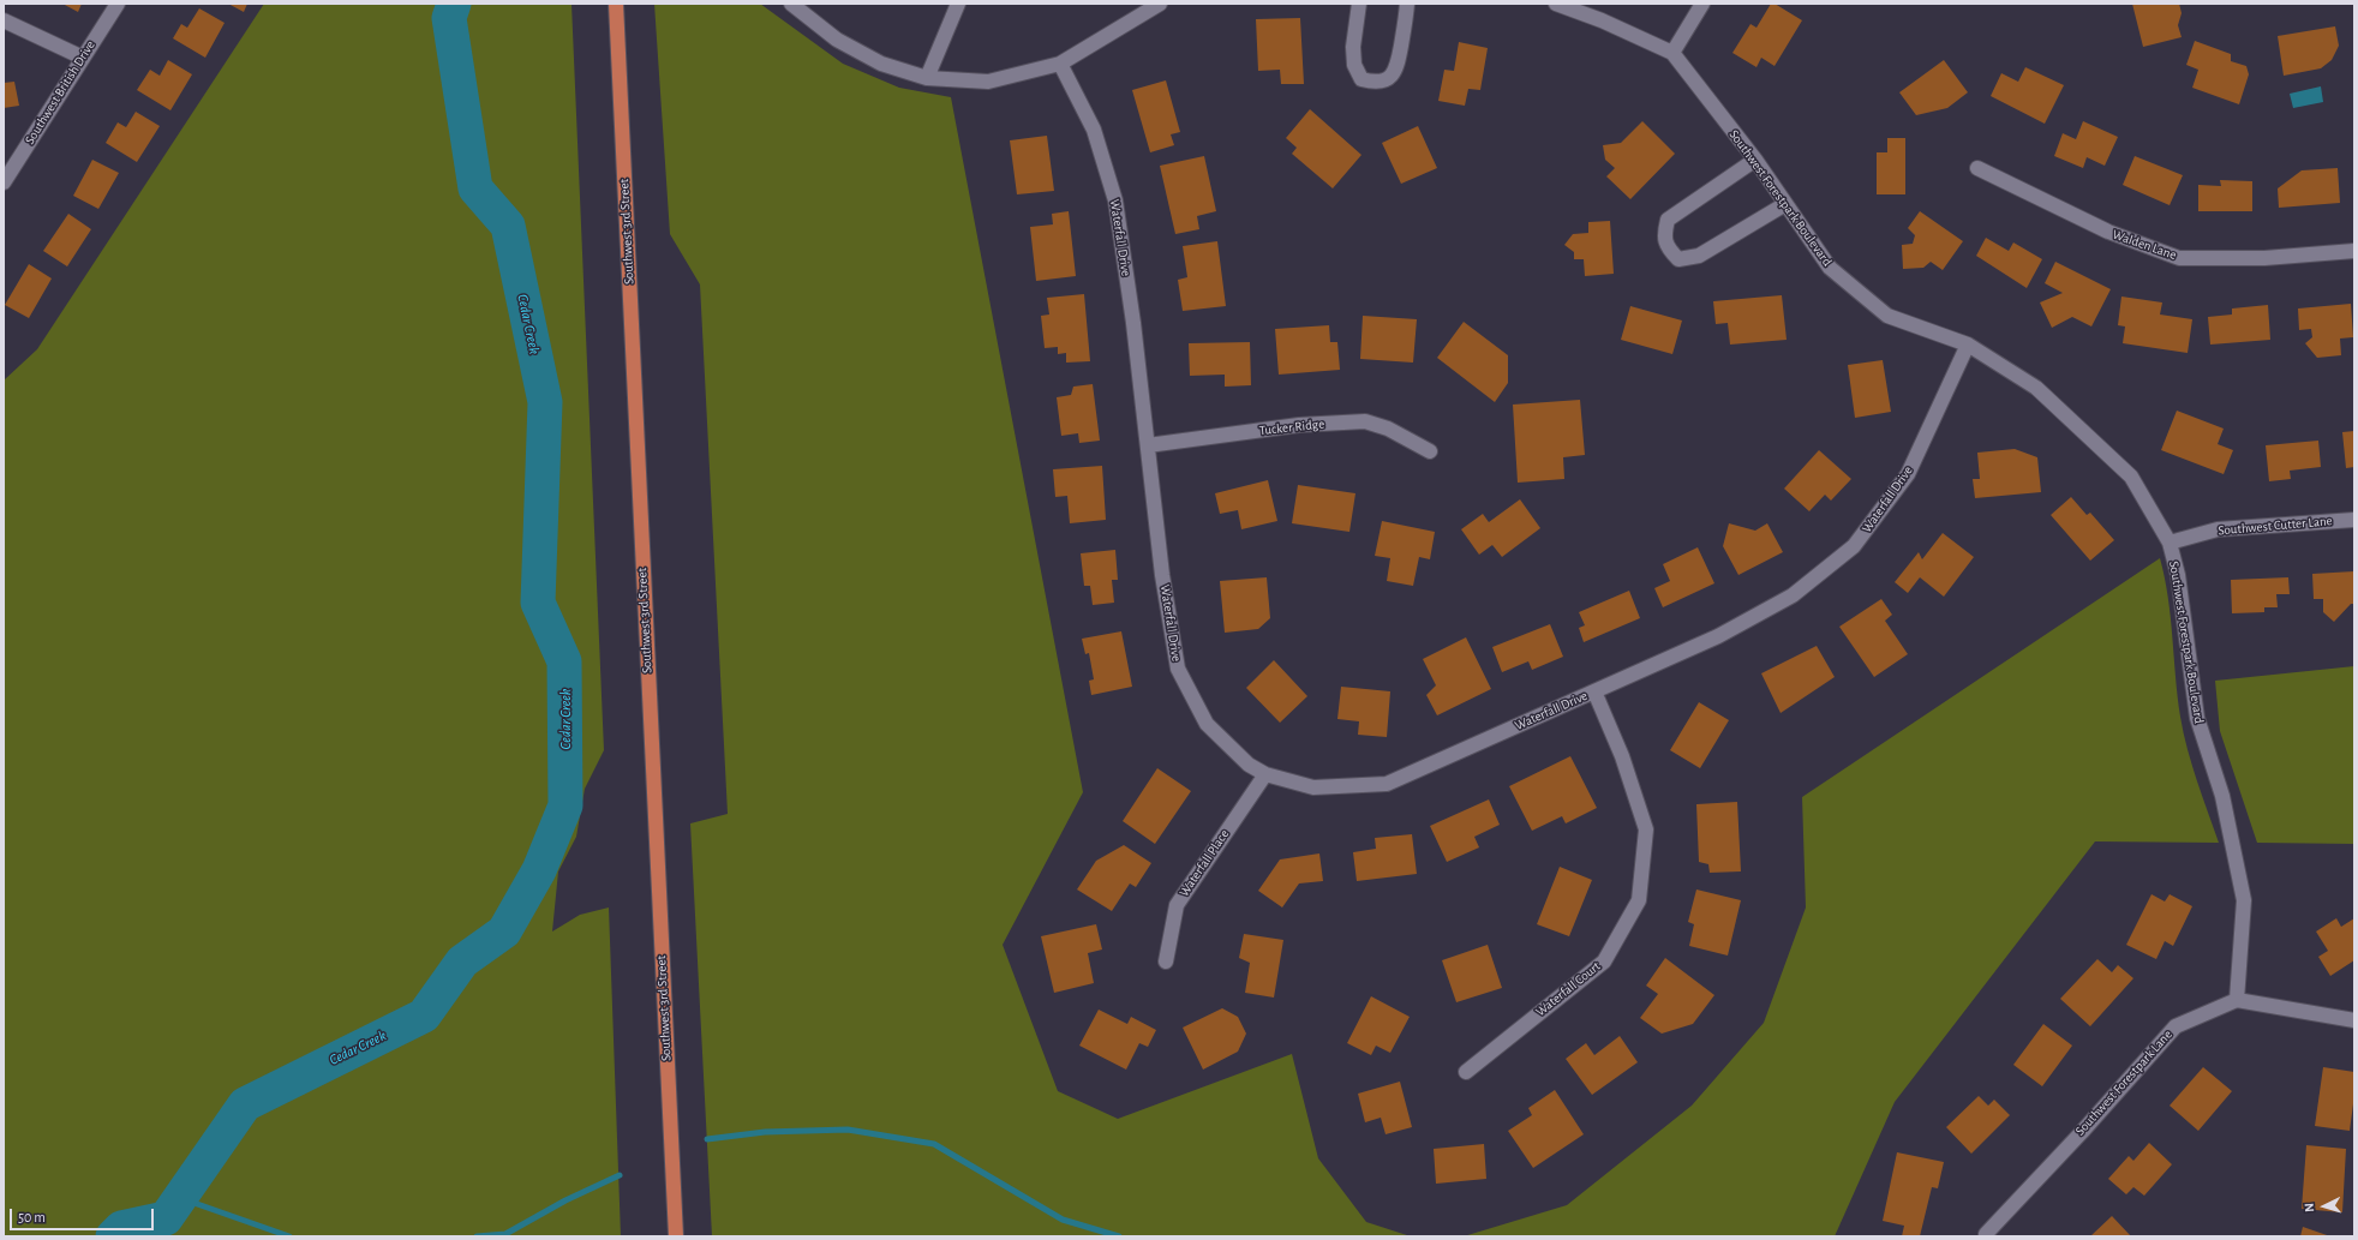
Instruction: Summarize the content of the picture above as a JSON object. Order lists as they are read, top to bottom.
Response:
{
  "streets": {
    "main road": ["Southwest 3rd Street"],
    "street": [
      "Southwest British Drive",
      "Southwest Forestpark Boulevard",
      "Waterfall Drive",
      "Walden Lane",
      "Tucker Ridge",
      "Southwest Cutter Lane",
      "Waterfall Place",
      "Waterfall Court",
      "Southwest Forestpark Lane"
    ]
  },
  "crossings": [
    ["Southwest Forestpark Boulevard", "Waterfall Drive"],
    ["Southwest Forestpark Boulevard", "Southwest Cutter Lane"],
    ["Southwest Forestpark Boulevard", "Southwest Forestpark Lane"],
    ["Waterfall Drive", "Tucker Ridge"],
    ["Waterfall Drive", "Waterfall Place"],
    ["Waterfall Drive", "Waterfall Court"]
  ],
  "water": ["Cedar Creek"],
  "scale_bar": "50 m",
  "north": "left"
}
